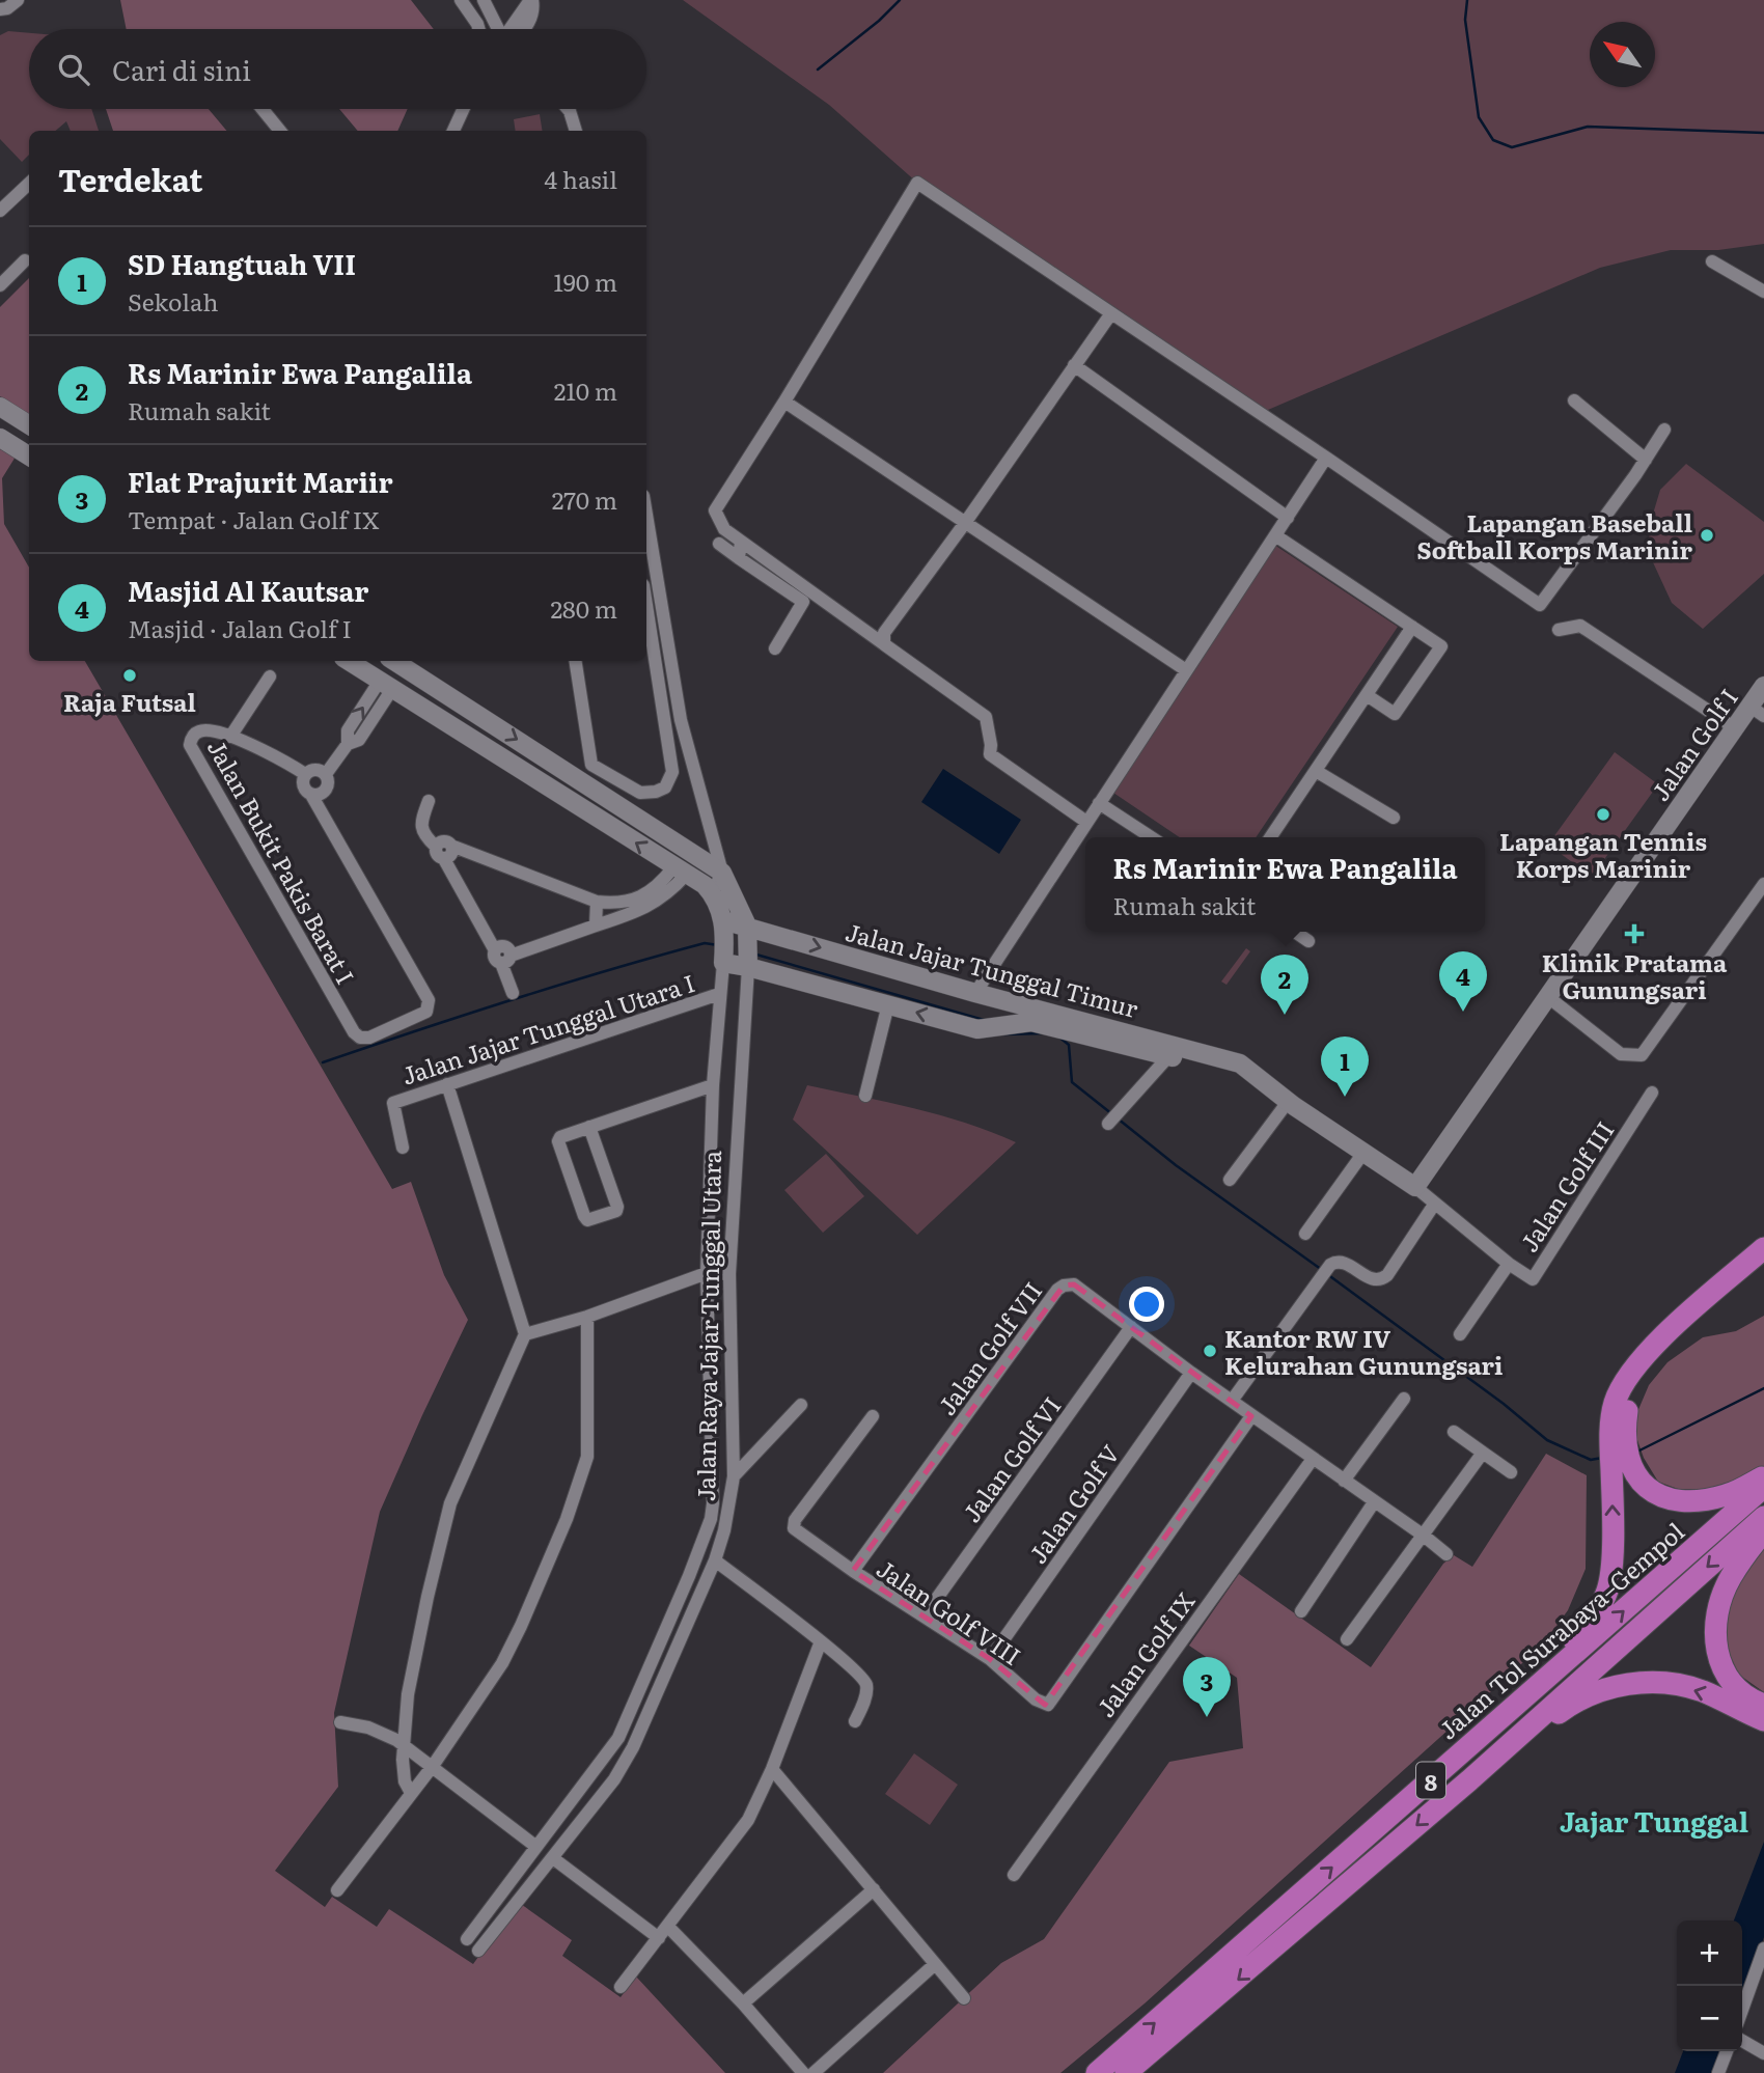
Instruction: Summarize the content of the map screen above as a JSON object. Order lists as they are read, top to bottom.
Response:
{
  "streets": {
    "highway": ["Jalan Tol Surabaya–Gempol", "8"],
    "main road": ["Jalan Golf I", "Jalan Jajar Tunggal Timur", "Jalan Raya Jajar Tunggal Utara"],
    "street": [
      "Jalan Bukit Pakis Barat I",
      "Jalan Jajar Tunggal Utara I",
      "Jalan Golf III",
      "Jalan Golf VII",
      "Jalan Golf VI",
      "Jalan Golf V",
      "Jalan Golf VIII",
      "Jalan Golf IX"
    ]
  },
  "crossings": [
    ["Jalan Golf I", "Jalan Jajar Tunggal Timur"],
    ["Jalan Golf I", "Jalan Golf III"],
    ["Jalan Jajar Tunggal Timur", "Jalan Golf III"],
    ["Jalan Jajar Tunggal Timur", "Jalan Raya Jajar Tunggal Utara"],
    ["Jalan Jajar Tunggal Utara I", "Jalan Raya Jajar Tunggal Utara"],
    ["Jalan Golf VII", "Jalan Golf VI"],
    ["Jalan Golf VII", "Jalan Golf V"],
    ["Jalan Golf VII", "Jalan Golf VIII"],
    ["Jalan Golf VII", "Jalan Golf IX"],
    ["Jalan Golf VI", "Jalan Golf VIII"],
    ["Jalan Golf V", "Jalan Golf VIII"]
  ],
  "districts": ["Jajar Tunggal"],
  "places": {
    "other": [
      "Lapangan Baseball Softball Korps Marinir",
      "Raja Futsal",
      "Lapangan Tennis Korps Marinir",
      "Kantor RW IV Kelurahan Gunungsari"
    ],
    "health": ["Klinik Pratama Gunungsari"]
  },
  "north": "top left",
  "page": {
    "search": "Cari di sini",
    "heading": ["Terdekat", "4 hasil"],
    "list": [
      {
        "mark": "1",
        "name": "SD Hangtuah VII",
        "note": "Sekolah",
        "value": "190 m"
      },
      {
        "mark": "2",
        "name": "Rs Marinir Ewa Pangalila",
        "note": "Rumah sakit",
        "value": "210 m"
      },
      {
        "mark": "3",
        "name": "Flat Prajurit Mariir",
        "note": "Tempat · Jalan Golf IX",
        "value": "270 m"
      },
      {
        "mark": "4",
        "name": "Masjid Al Kautsar",
        "note": "Masjid · Jalan Golf I",
        "value": "280 m"
      }
    ],
    "popup": ["Rs Marinir Ewa Pangalila", "Rumah sakit"],
    "pins": [
      "4",
      "2",
      "1",
      "3"
    ],
    "map_buttons": ["+", "−"]
  }
}
